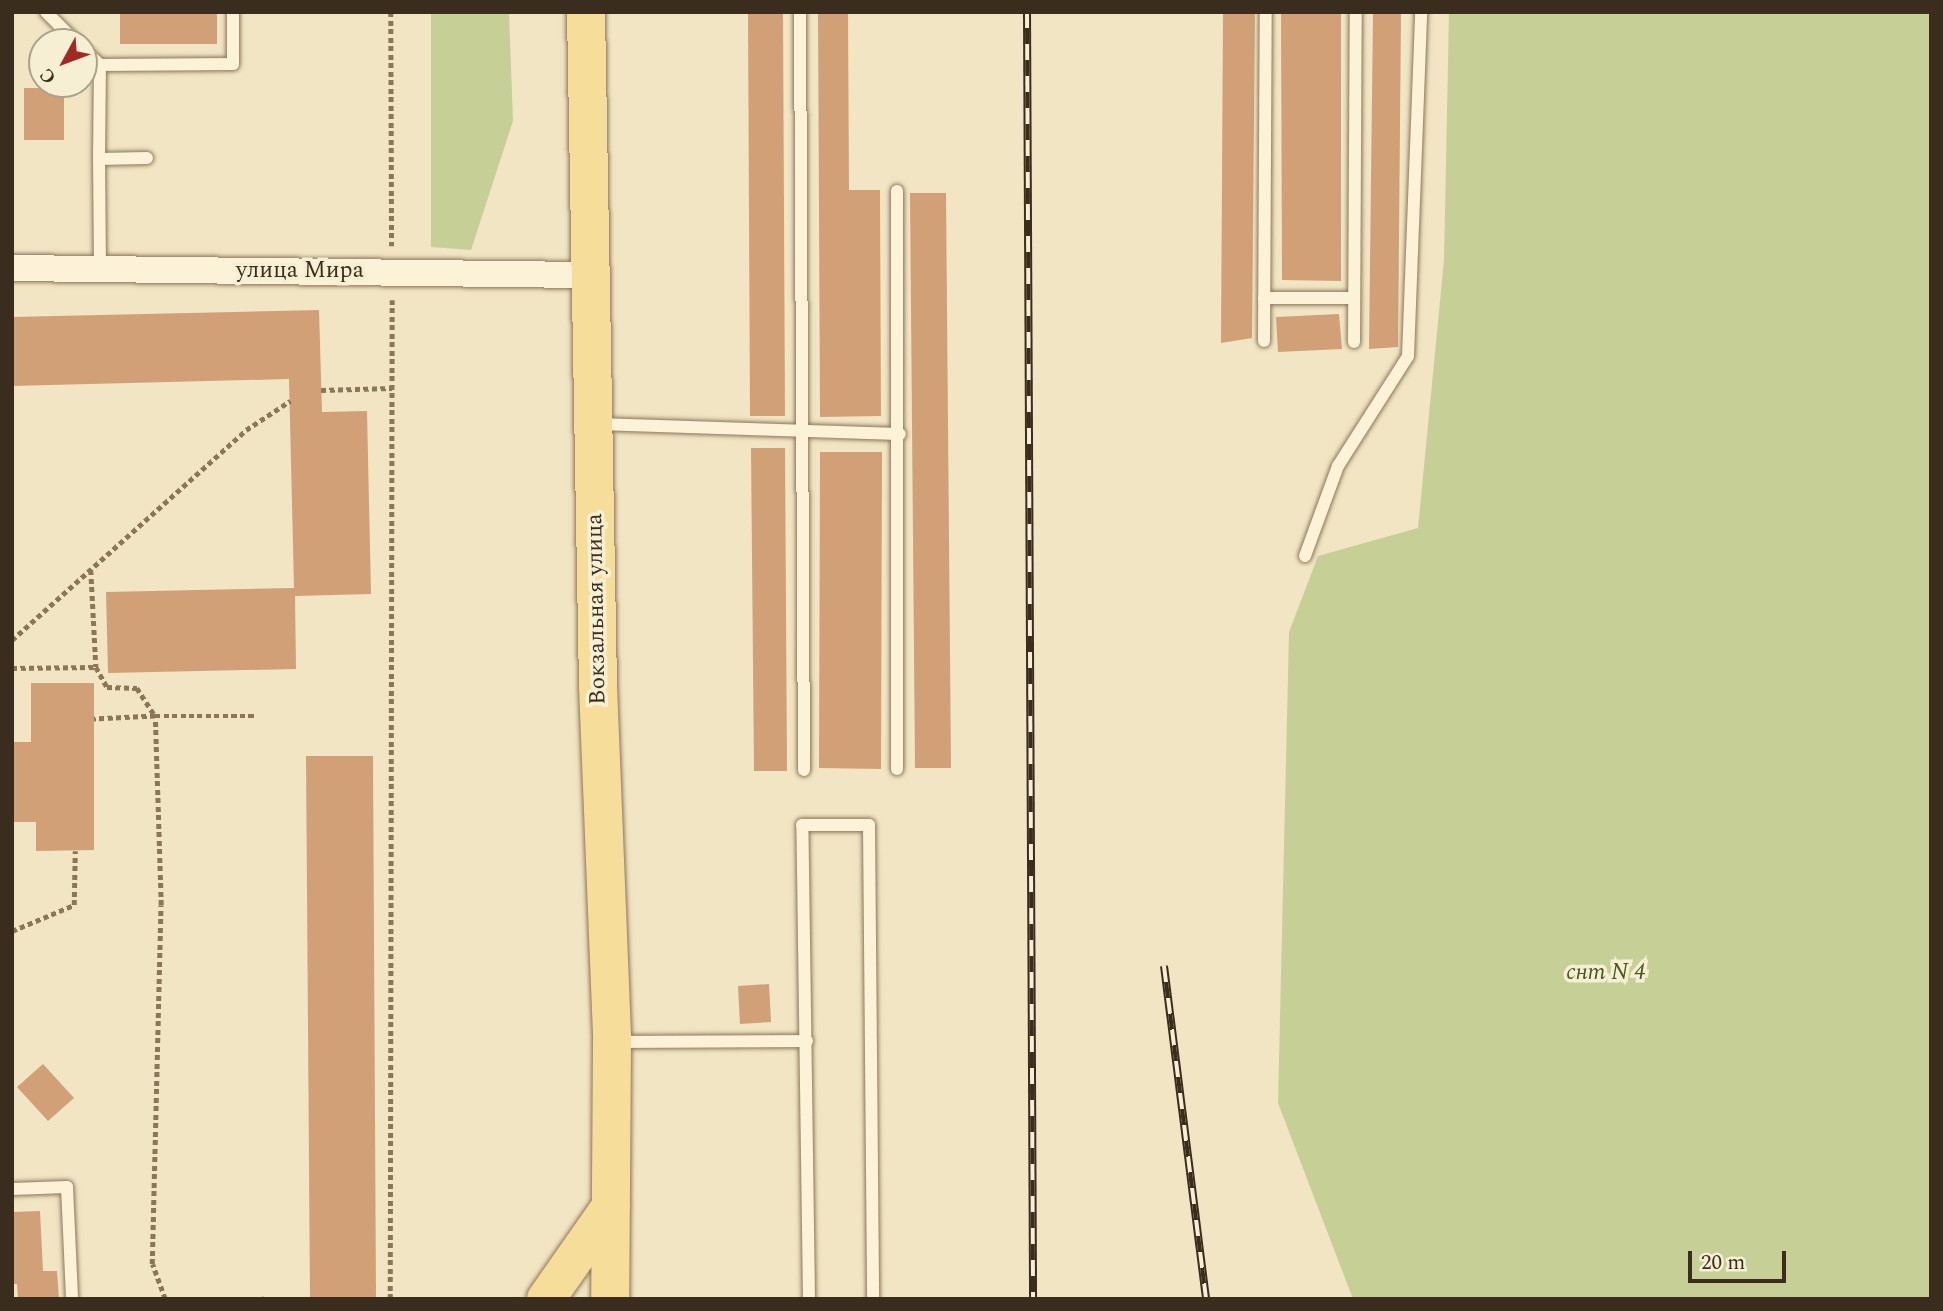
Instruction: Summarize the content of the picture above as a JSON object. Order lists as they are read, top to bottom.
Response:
{
  "streets": {
    "main road": ["Вокзальная улица"],
    "street": ["улица Мира"]
  },
  "crossings": [
    ["улица Мира", "Вокзальная улица"]
  ],
  "parks": ["снт N 4"],
  "scale_bar": "20 m",
  "north": "bottom left"
}
